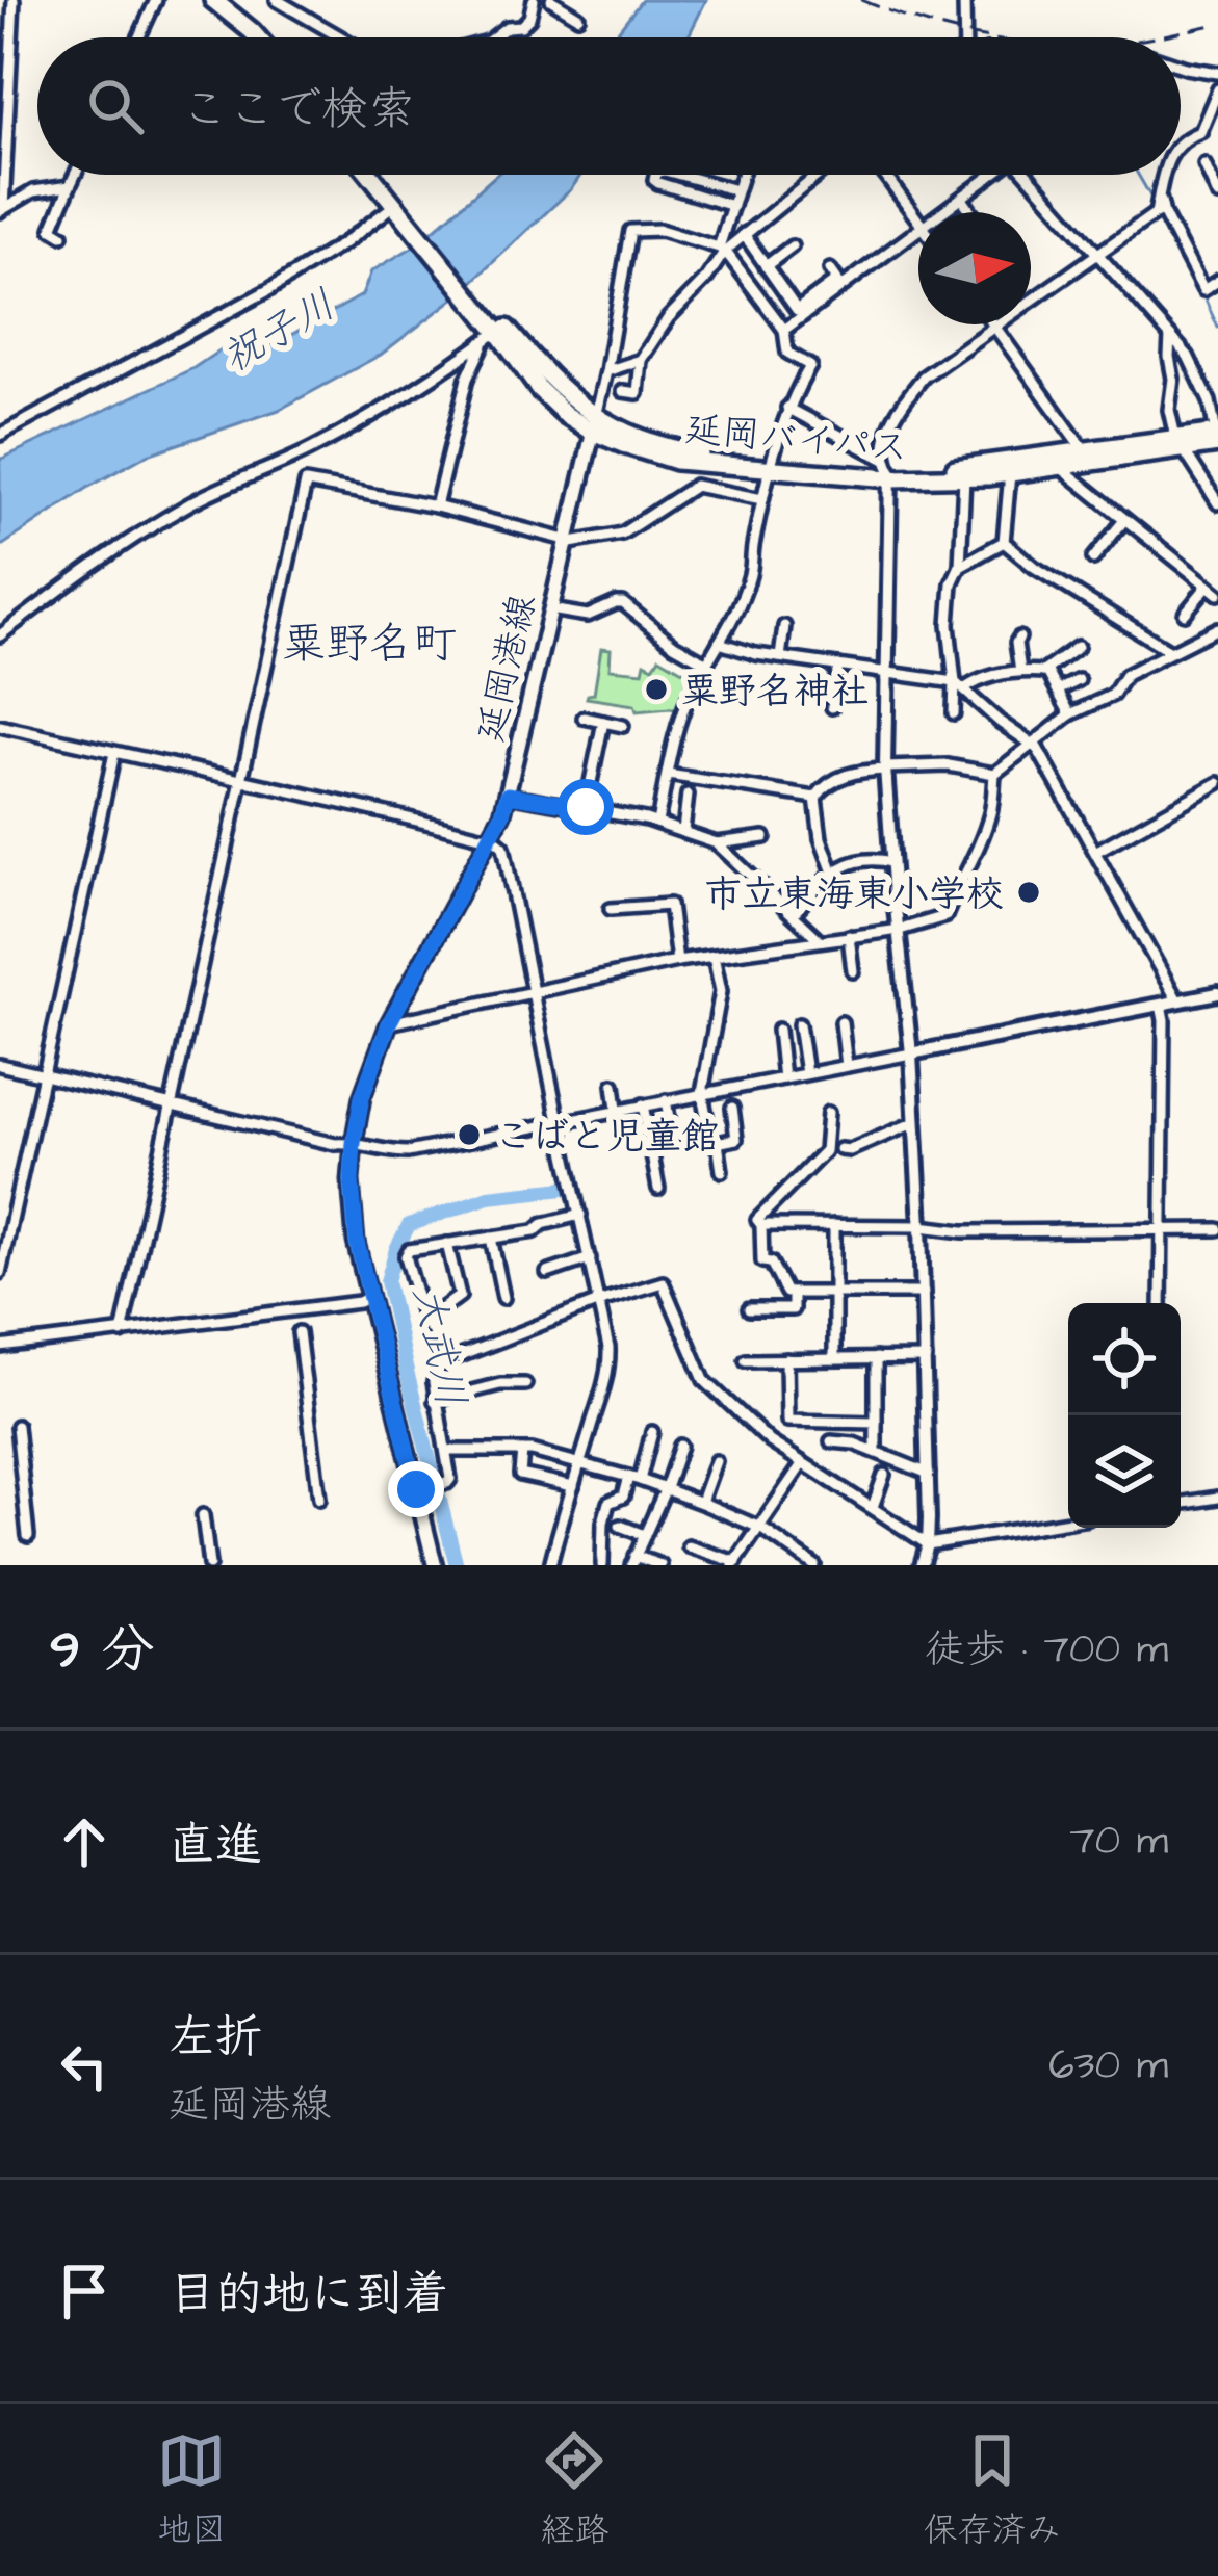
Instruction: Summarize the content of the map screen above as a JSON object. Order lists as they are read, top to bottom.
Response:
{
  "streets": {
    "highway": ["延岡バイパス"],
    "main road": ["延岡港線"]
  },
  "crossings": [
    ["延岡バイパス", "延岡港線"]
  ],
  "districts": ["粟野名町"],
  "water": ["祝子川", "大武川"],
  "places": ["粟野名神社", "市立東海東小学校", "こばと児童館"],
  "north": "right",
  "page": {
    "search": "ここで検索",
    "heading": ["9 分", "徒歩 · 700 m"],
    "list": [
      ["直進", "70 m"],
      ["左折", "延岡港線", "630 m"],
      "目的地に到着"
    ],
    "nav": ["地図", "経路", "保存済み"]
  }
}
